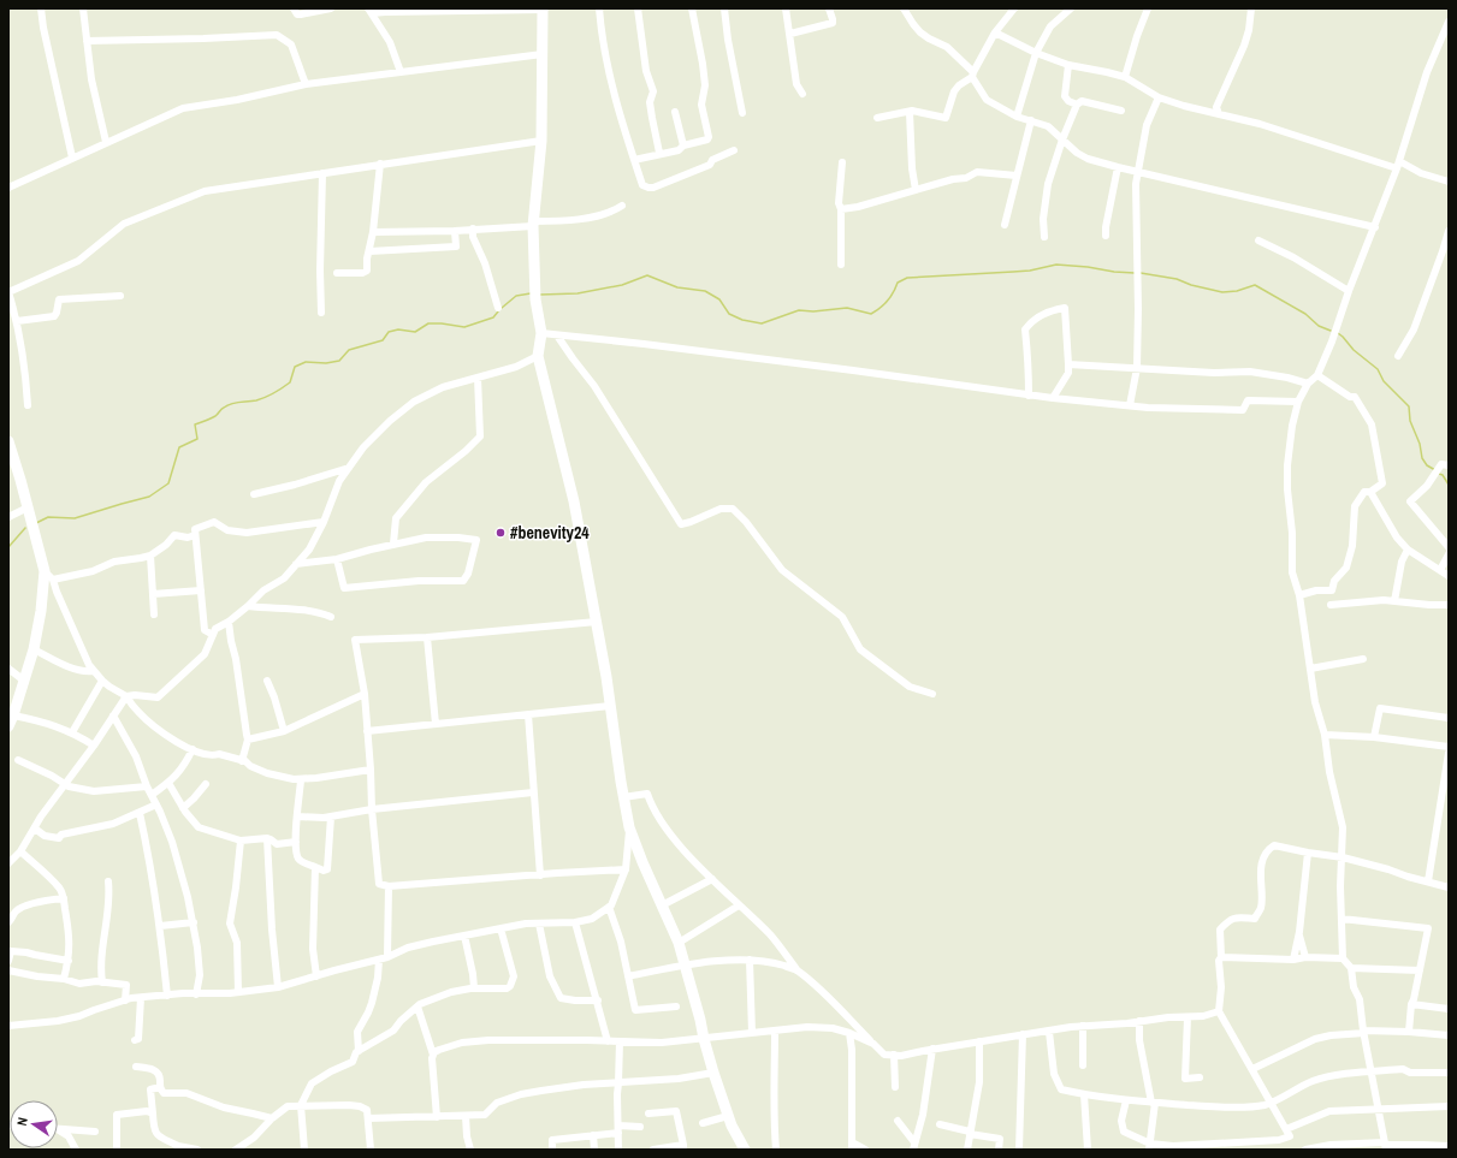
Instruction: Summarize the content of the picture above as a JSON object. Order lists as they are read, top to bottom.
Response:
{
  "places": ["#benevity24"],
  "north": "left"
}
